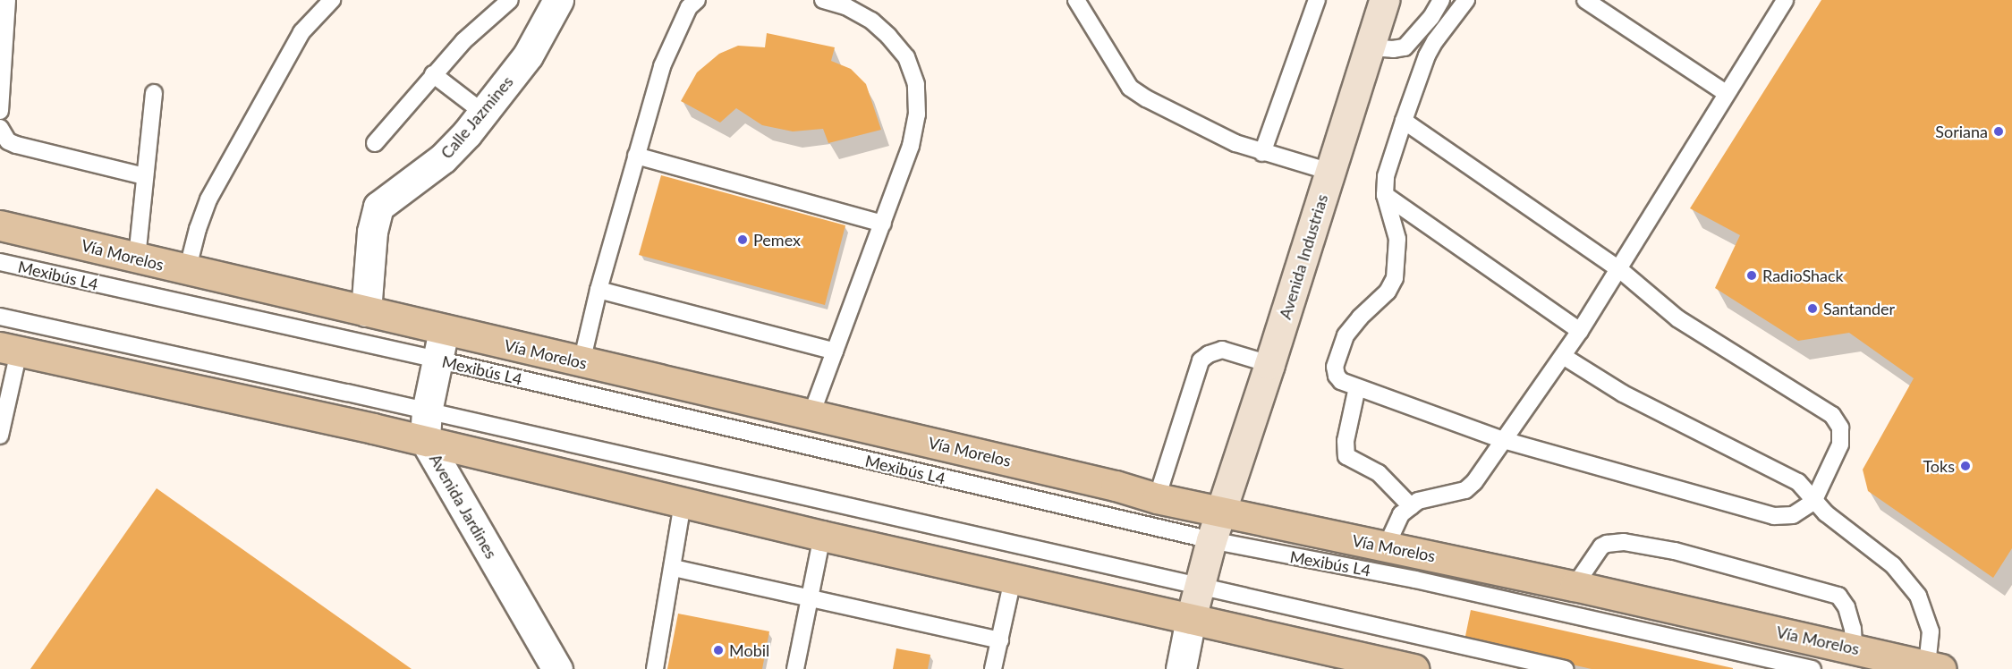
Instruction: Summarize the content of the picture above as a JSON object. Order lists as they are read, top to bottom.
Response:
{
  "streets": {
    "main road": ["Vía Morelos", "Avenida Industrias"],
    "street": ["Calle Jazmines", "Avenida Jardines"],
    "lane": ["Mexibús L4"]
  },
  "crossings": [
    ["Calle Jazmines", "Vía Morelos"],
    ["Vía Morelos", "Avenida Industrias"],
    ["Vía Morelos", "Avenida Jardines"],
    ["Avenida Industrias", "Mexibús L4"],
    ["Mexibús L4", "Avenida Jardines"]
  ],
  "places": [
    "Soriana",
    "Pemex",
    "RadioShack",
    "Santander",
    "Toks",
    "Mobil"
  ]
}
